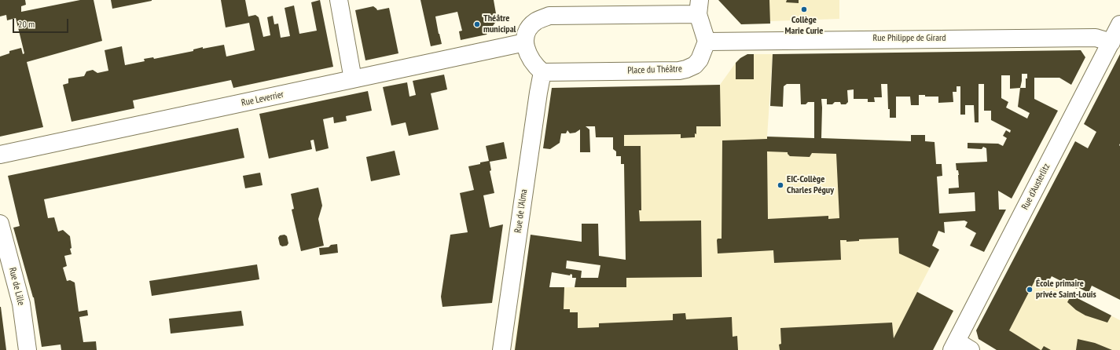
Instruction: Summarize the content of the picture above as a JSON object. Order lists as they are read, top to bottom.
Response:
{
  "streets": {
    "street": [
      "Rue Philippe de Girard",
      "Place du Théâtre",
      "Rue Leverrier",
      "Rue d'Austerlitz",
      "Rue de l'Alma",
      "Rue de Lille"
    ]
  },
  "crossings": [
    ["Rue Philippe de Girard", "Place du Théâtre"],
    ["Rue Philippe de Girard", "Rue d'Austerlitz"],
    ["Place du Théâtre", "Rue de l'Alma"]
  ],
  "places": [
    "Collège Marie Curie",
    "Théâtre municipal",
    "EIC-Collège Charles Péguy",
    "École primaire privée Saint-Louis"
  ],
  "scale_bar": "20 m"
}
